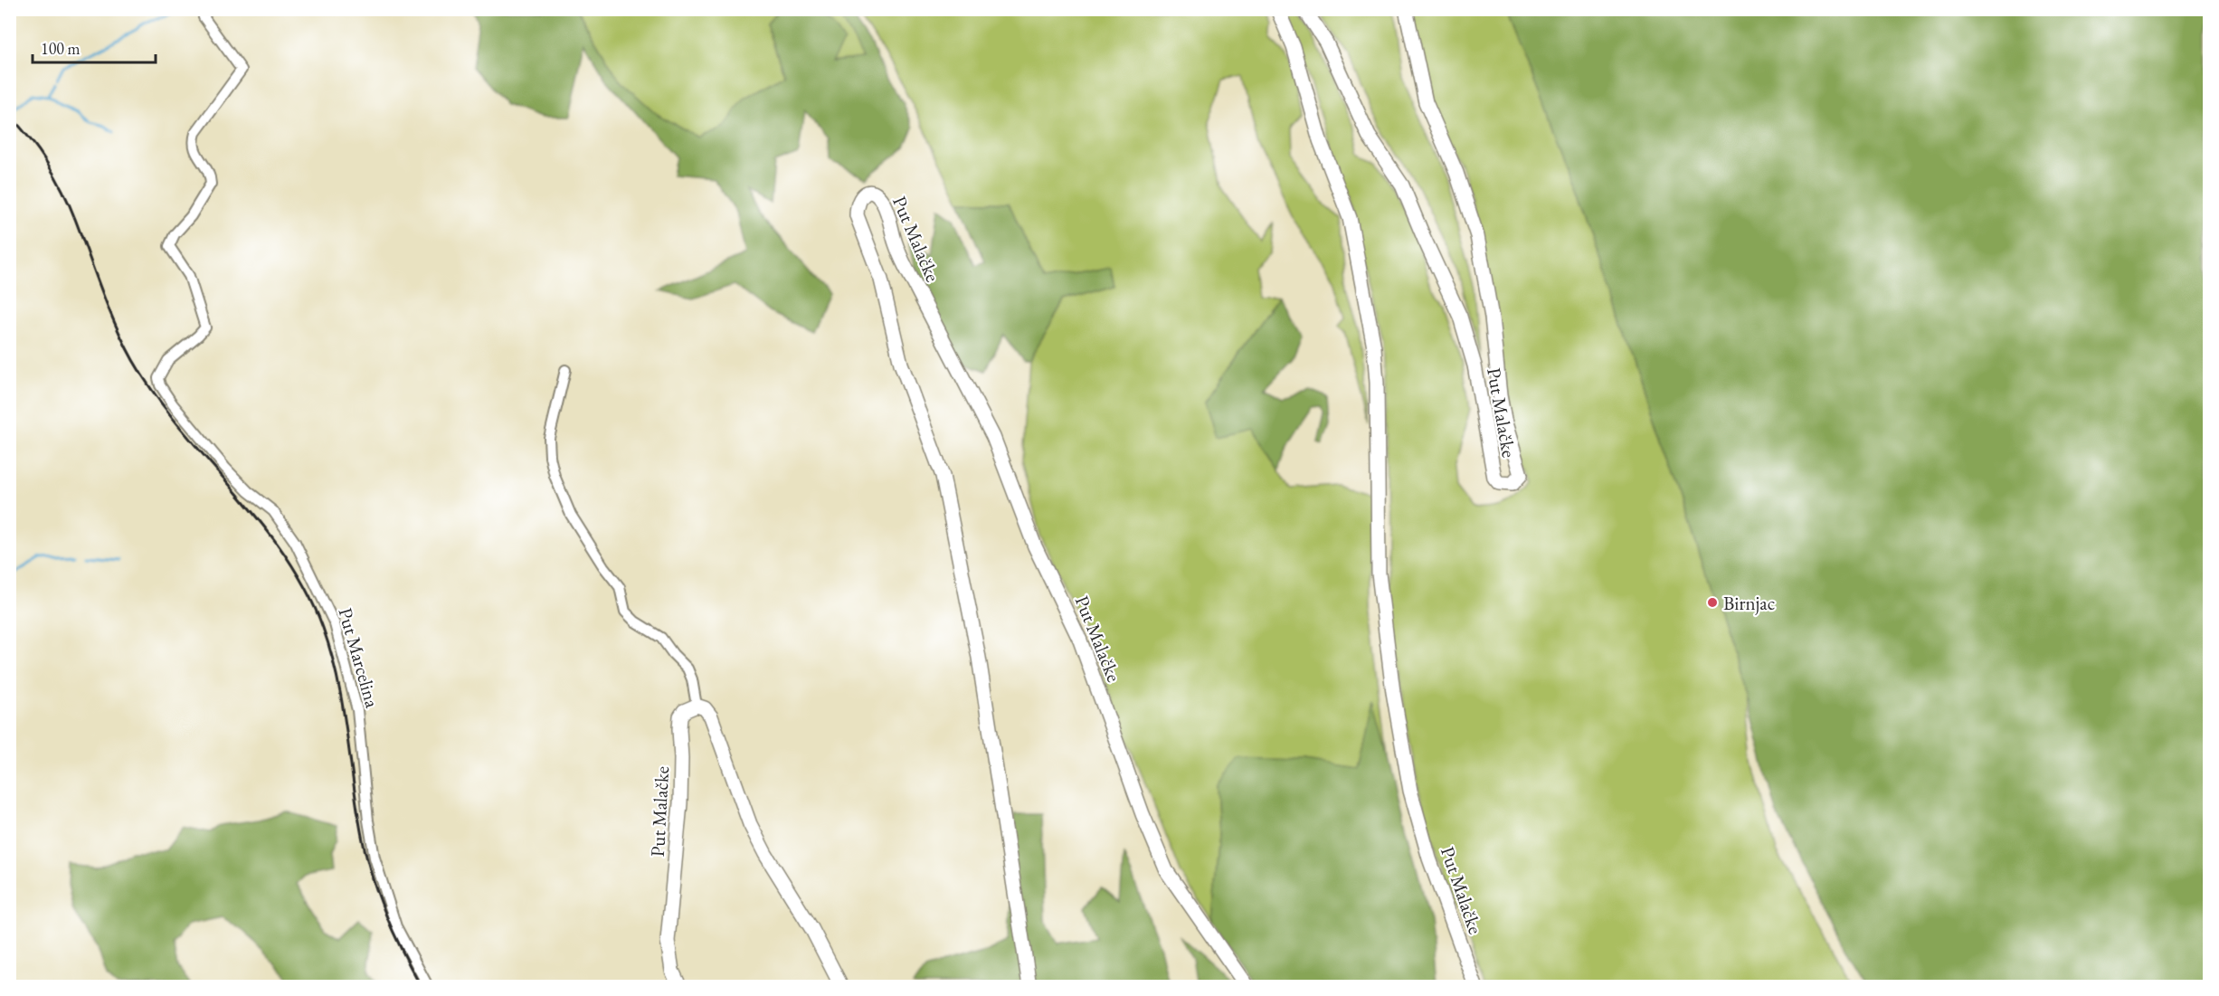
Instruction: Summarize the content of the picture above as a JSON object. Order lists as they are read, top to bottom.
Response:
{
  "streets": {
    "main road": ["Put Malačke"],
    "street": ["Put Marcelina"]
  },
  "places": ["Birnjac"],
  "scale_bar": "100 m"
}
